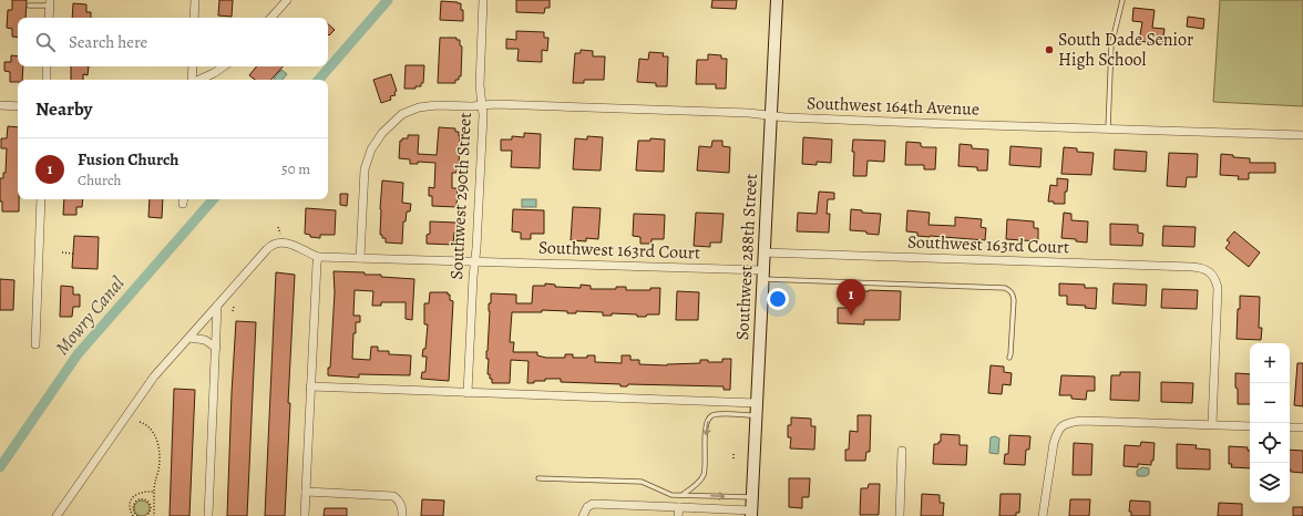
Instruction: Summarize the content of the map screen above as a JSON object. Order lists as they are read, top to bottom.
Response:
{
  "streets": {
    "street": [
      "Southwest 164th Avenue",
      "Southwest 290th Street",
      "Southwest 163rd Court",
      "Southwest 288th Street"
    ]
  },
  "crossings": [
    ["Southwest 164th Avenue", "Southwest 290th Street"],
    ["Southwest 164th Avenue", "Southwest 163rd Court"],
    ["Southwest 164th Avenue", "Southwest 288th Street"],
    ["Southwest 290th Street", "Southwest 163rd Court"],
    ["Southwest 163rd Court", "Southwest 288th Street"]
  ],
  "water": ["Mowry Canal"],
  "places": ["South Dade Senior High School"],
  "page": {
    "search": "Search here",
    "heading": "Nearby",
    "list": [
      {
        "mark": "1",
        "name": "Fusion Church",
        "note": "Church",
        "value": "50 m"
      }
    ],
    "pins": "1",
    "map_buttons": ["+", "−"]
  }
}
